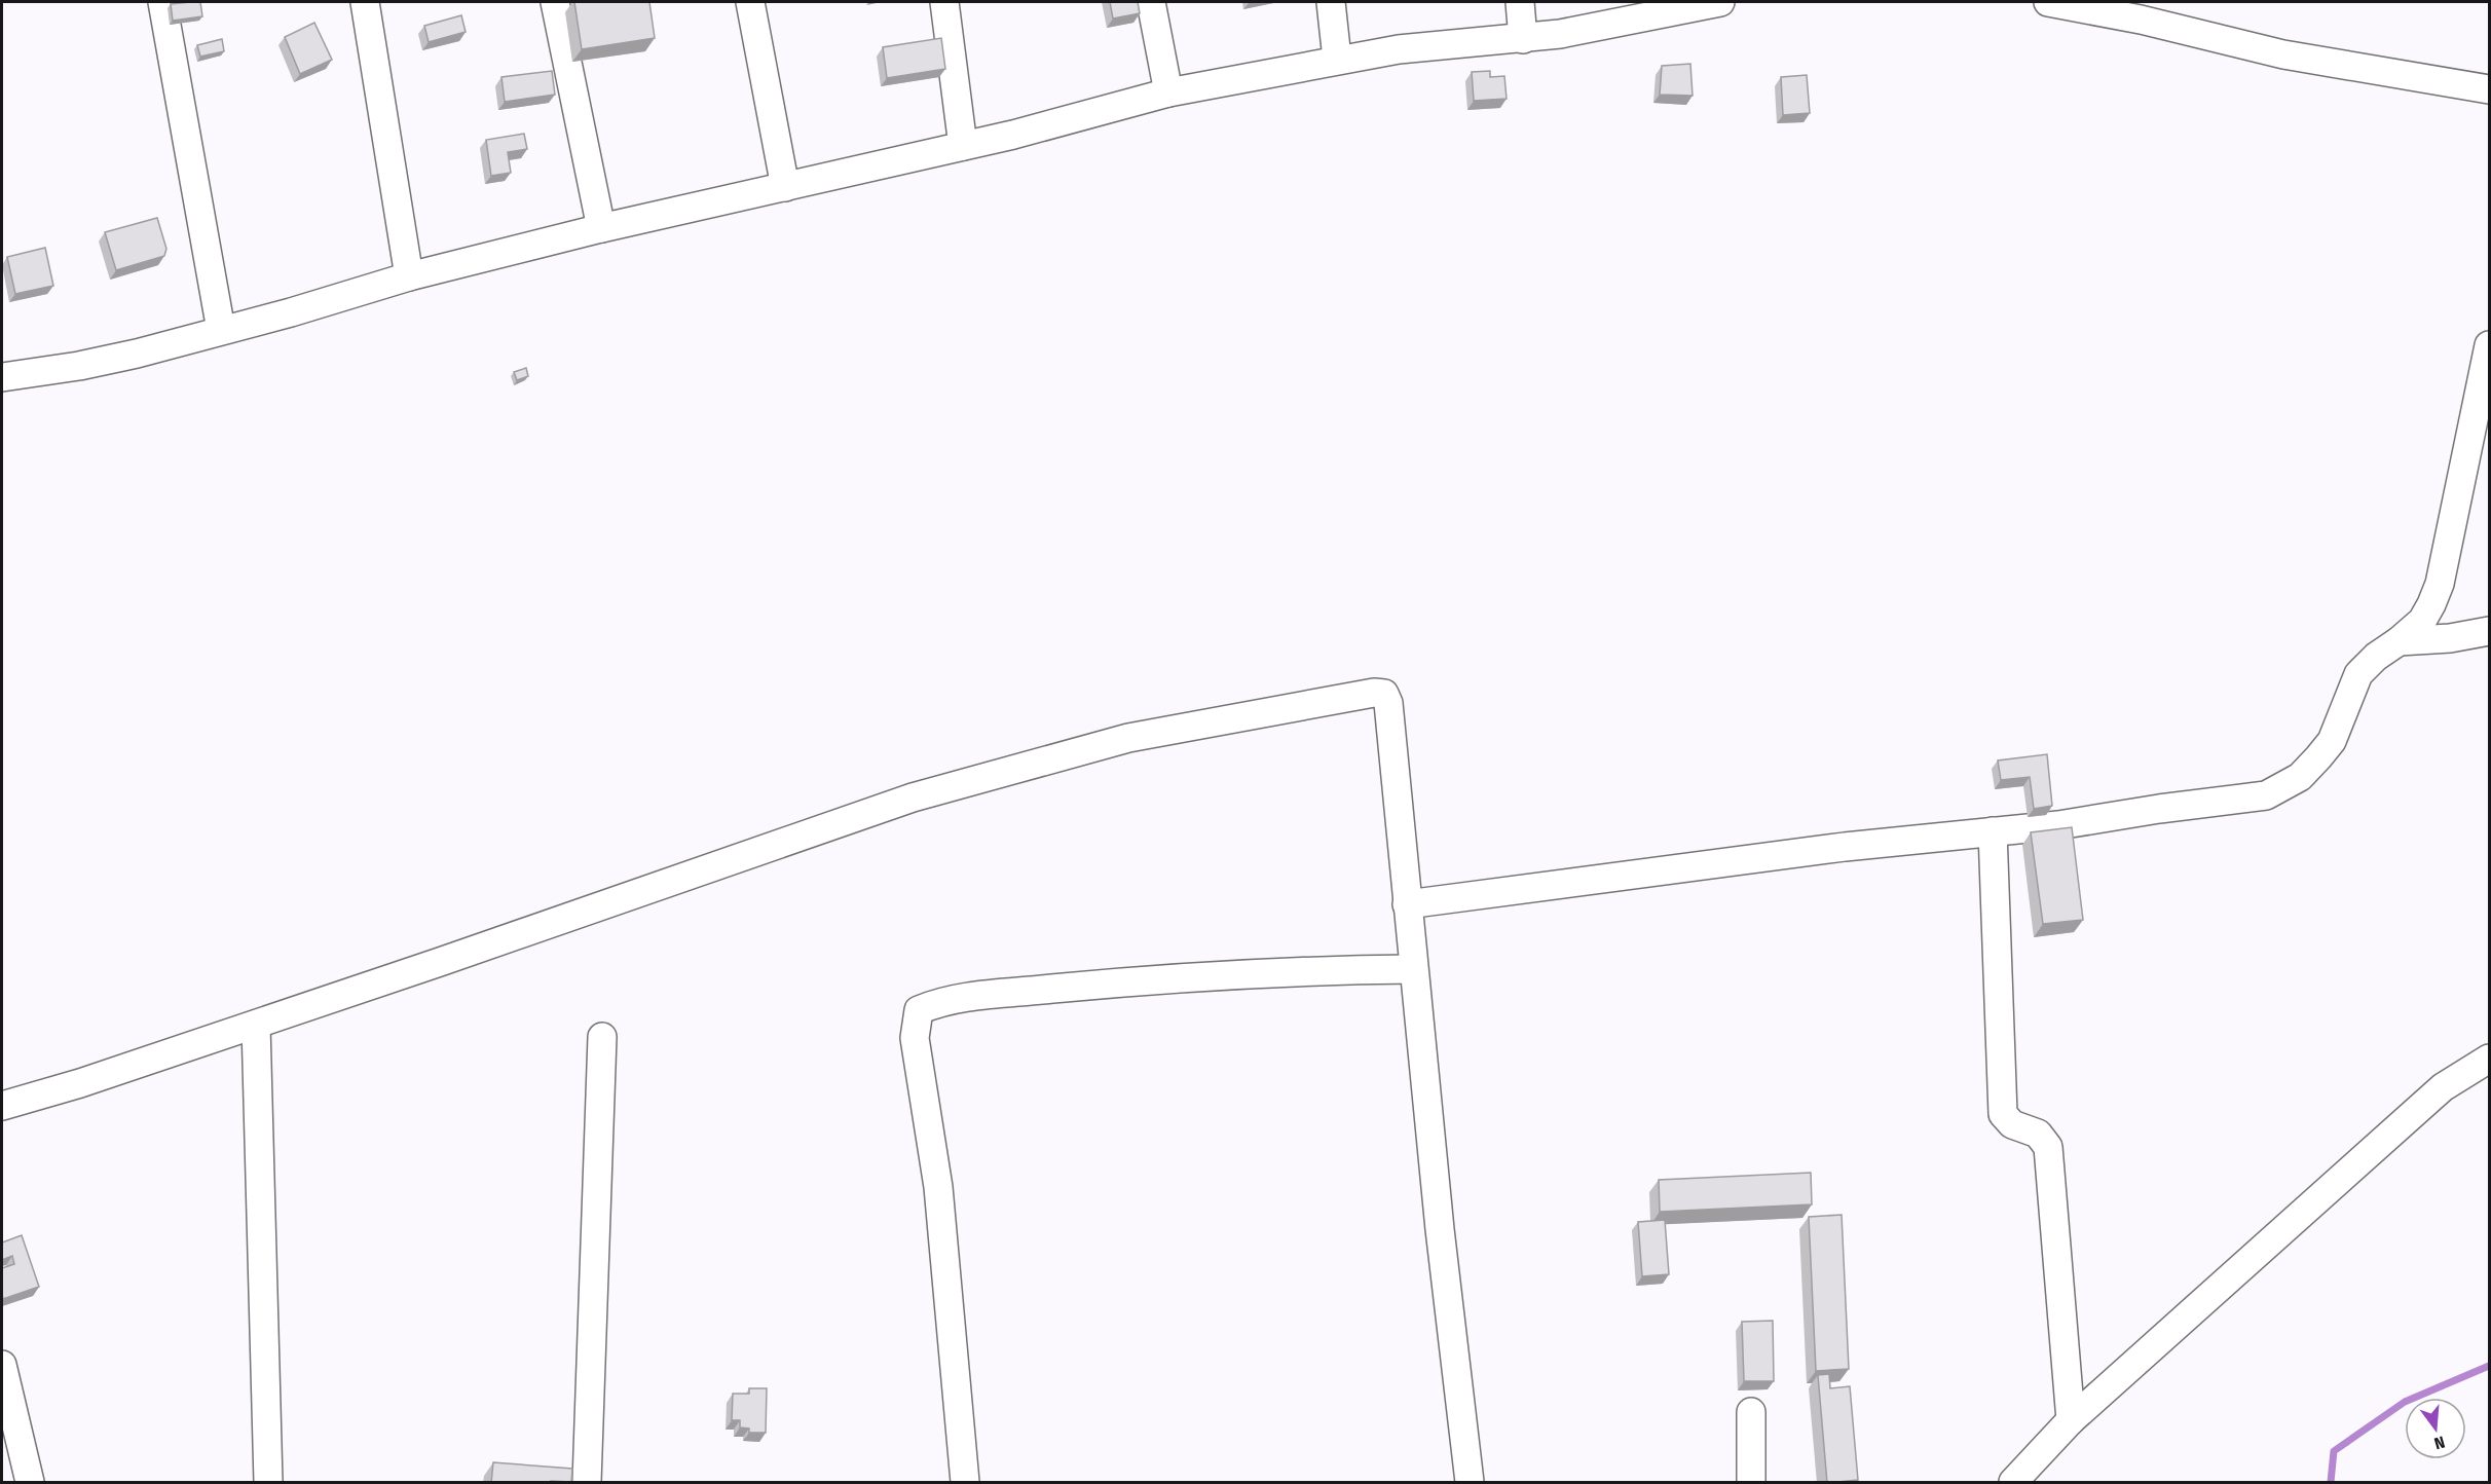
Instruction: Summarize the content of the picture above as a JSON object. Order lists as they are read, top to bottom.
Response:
{
  "north": "bottom"
}
